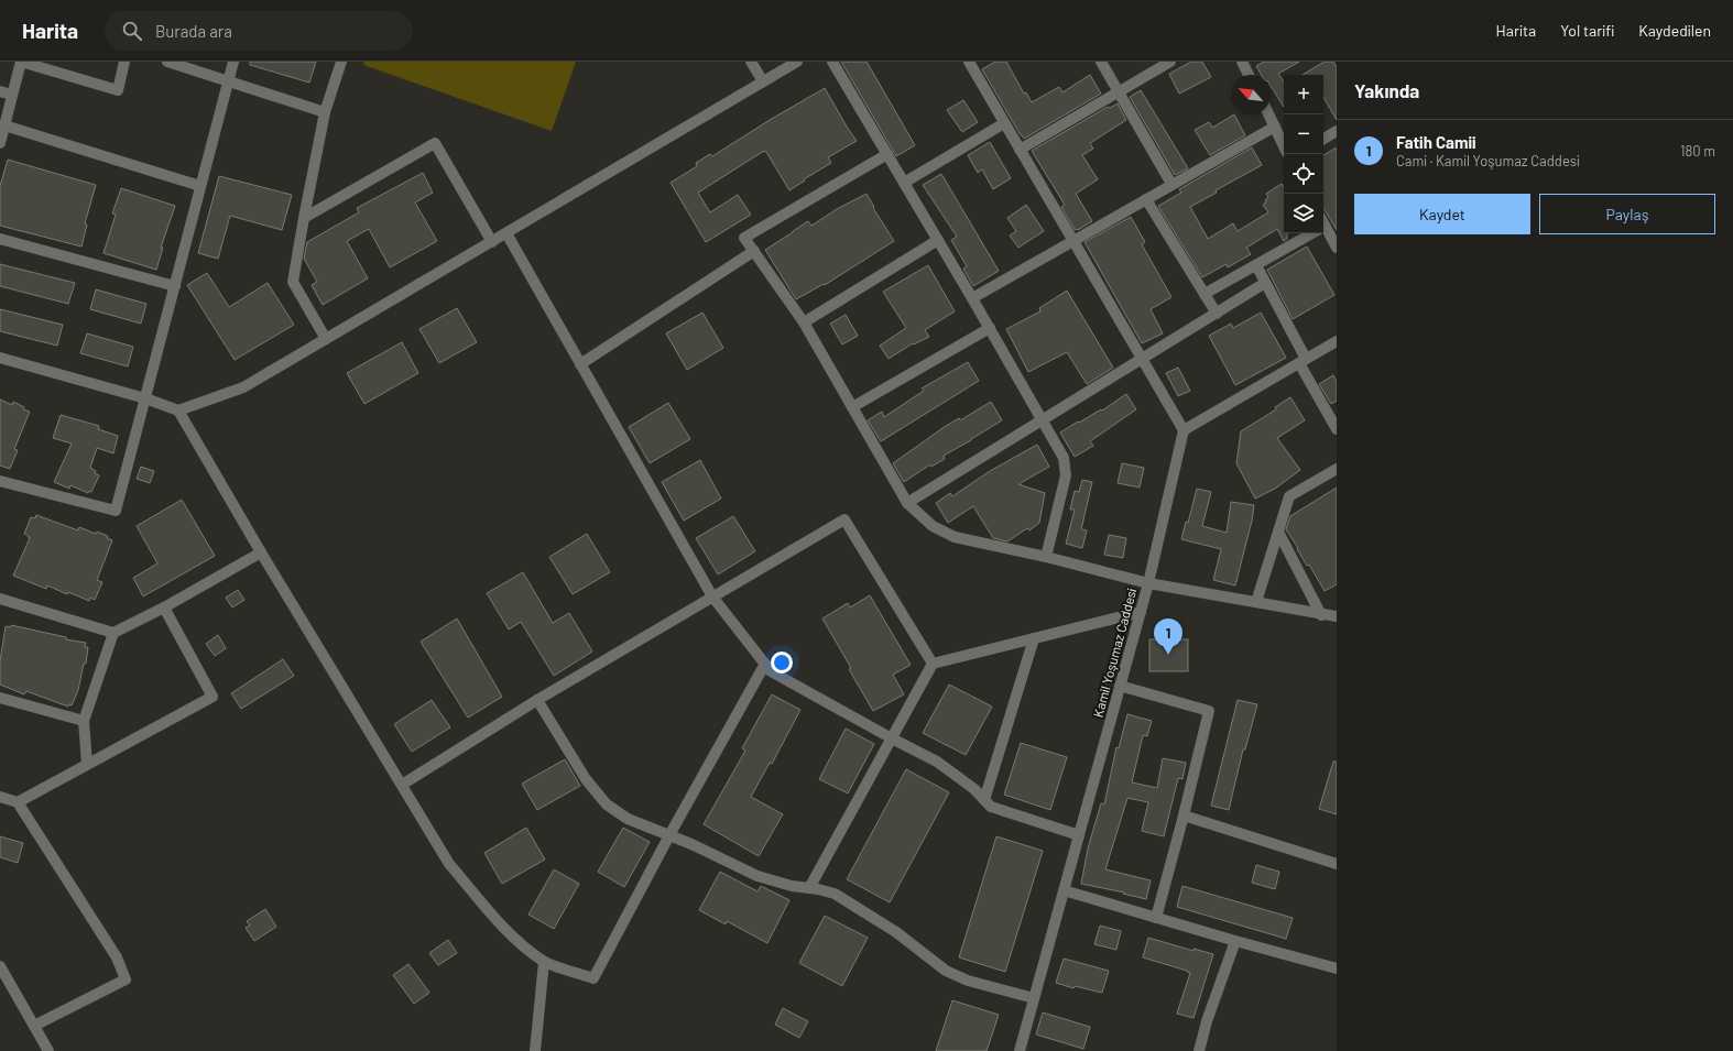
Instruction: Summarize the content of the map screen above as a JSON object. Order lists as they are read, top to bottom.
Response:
{
  "streets": {
    "street": ["Kamil Yoşumaz Caddesi"]
  },
  "north": "top left",
  "page": {
    "header": "Harita",
    "search": "Burada ara",
    "nav": ["Harita", "Yol tarifi", "Kaydedilen"],
    "heading": "Yakında",
    "map_buttons": ["+", "−"],
    "list": [
      {
        "mark": "1",
        "name": "Fatih Camii",
        "note": "Cami · Kamil Yoşumaz Caddesi",
        "value": "180 m"
      }
    ],
    "buttons": ["Kaydet", "Paylaş"],
    "pins": "1"
  }
}
